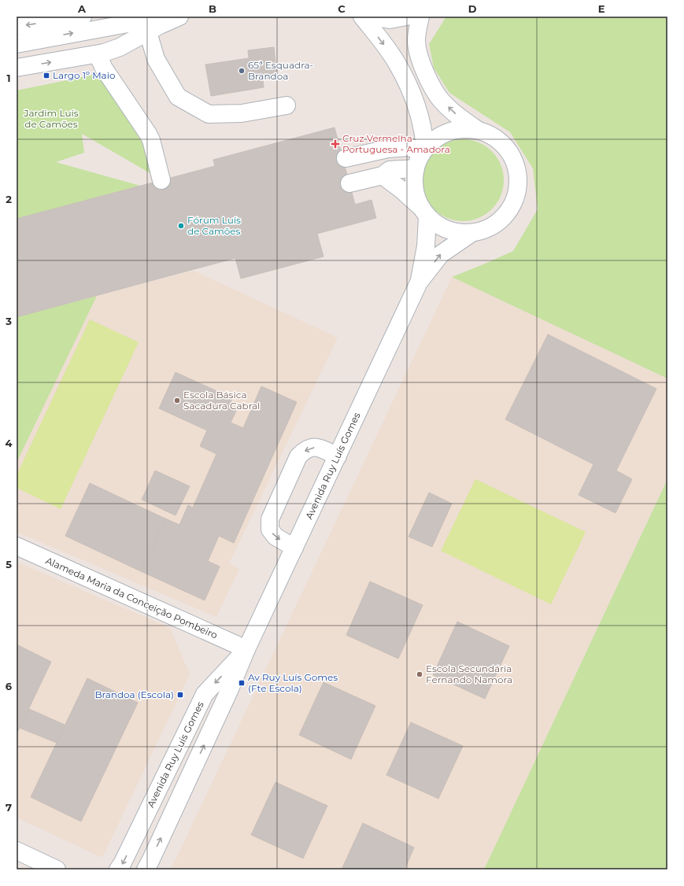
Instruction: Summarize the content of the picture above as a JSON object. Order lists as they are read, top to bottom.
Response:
{
  "streets": {
    "street": ["Avenida Ruy Luís Gomes", "Alameda Maria da Conceição Pombeiro"]
  },
  "crossings": [
    ["Avenida Ruy Luís Gomes", "Alameda Maria da Conceição Pombeiro"]
  ],
  "parks": ["Jardim Luís de Camões"],
  "places": {
    "other": [
      "65ª Esquadra- Brandoa",
      "Fórum Luís de Camões",
      "Escola Básica Sacadura Cabral",
      "Escola Secundária Fernando Namora"
    ],
    "transit": ["Largo 1º Maio", "Av Ruy Luís Gomes (Fte Escola)", "Brandoa (Escola)"],
    "health": ["Cruz Vermelha Portuguesa - Amadora"]
  },
  "grid": {
    "columns": [
      "A",
      "B",
      "C",
      "D",
      "E"
    ],
    "rows": [
      "1",
      "2",
      "3",
      "4",
      "5",
      "6",
      "7"
    ]
  }
}
